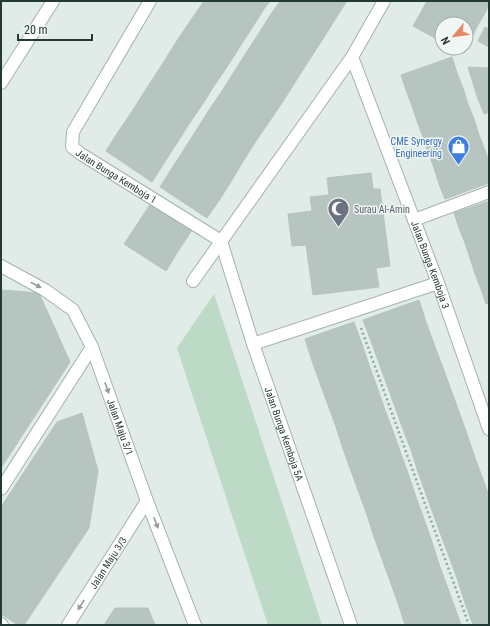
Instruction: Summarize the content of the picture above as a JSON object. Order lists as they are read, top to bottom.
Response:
{
  "streets": {
    "street": [
      "Jalan Bunga Kemboja 1",
      "Jalan Bunga Kemboja 3",
      "Jalan Maju 3/1",
      "Jalan Bunga Kemboja 5A",
      "Jalan Maju 3/3"
    ]
  },
  "crossings": [
    ["Jalan Bunga Kemboja 1", "Jalan Bunga Kemboja 5A"],
    ["Jalan Maju 3/1", "Jalan Maju 3/3"]
  ],
  "one_way": ["Jalan Maju 3/1", "Jalan Maju 3/3"],
  "places": {
    "shop": ["CME Synergy Engineering"],
    "mosque": ["Surau Al-Amin"]
  },
  "scale_bar": "20 m",
  "north": "bottom left"
}
